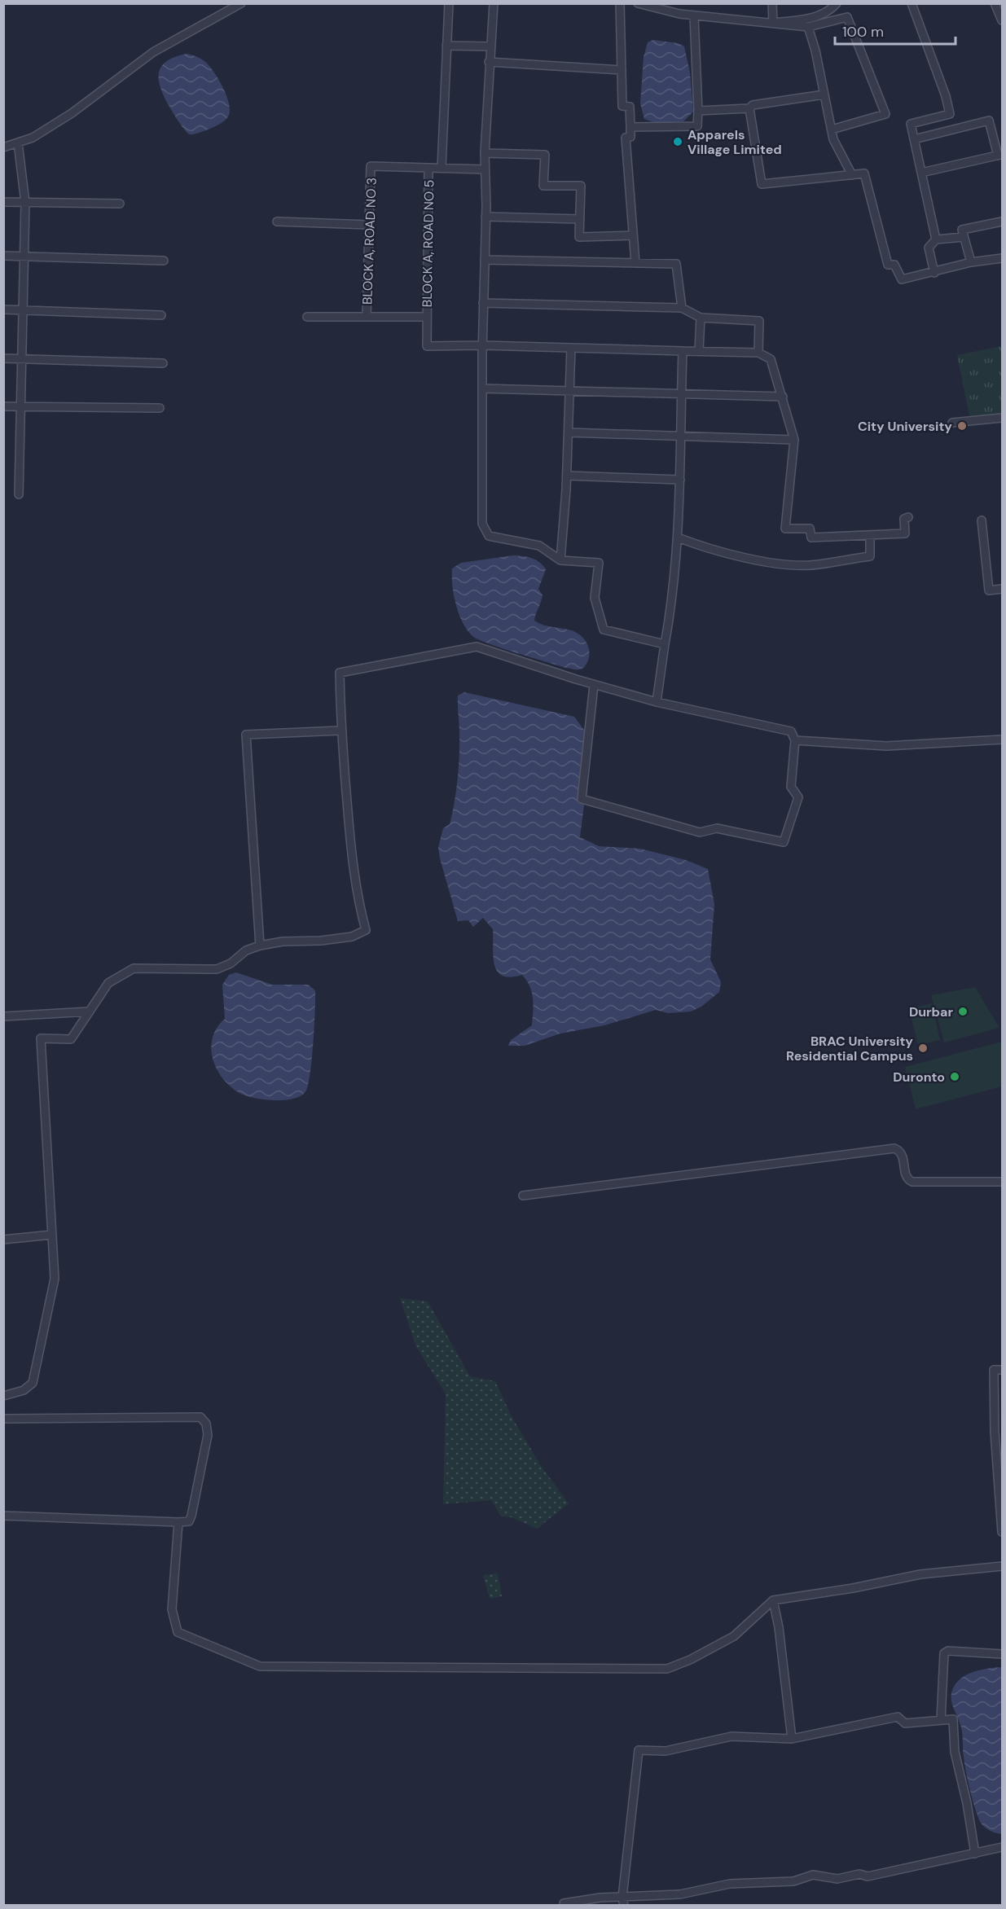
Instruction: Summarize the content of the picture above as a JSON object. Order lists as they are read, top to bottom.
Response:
{
  "streets": {
    "street": ["BLOCK A, ROAD NO 3", "BLOCK A, ROAD NO 5"]
  },
  "crossings": [
    ["BLOCK A, ROAD NO 3", "BLOCK A, ROAD NO 5"]
  ],
  "places": [
    "Apparels Village Limited",
    "City University",
    "Durbar",
    "BRAC University Residential Campus",
    "Duronto"
  ],
  "scale_bar": "100 m"
}
